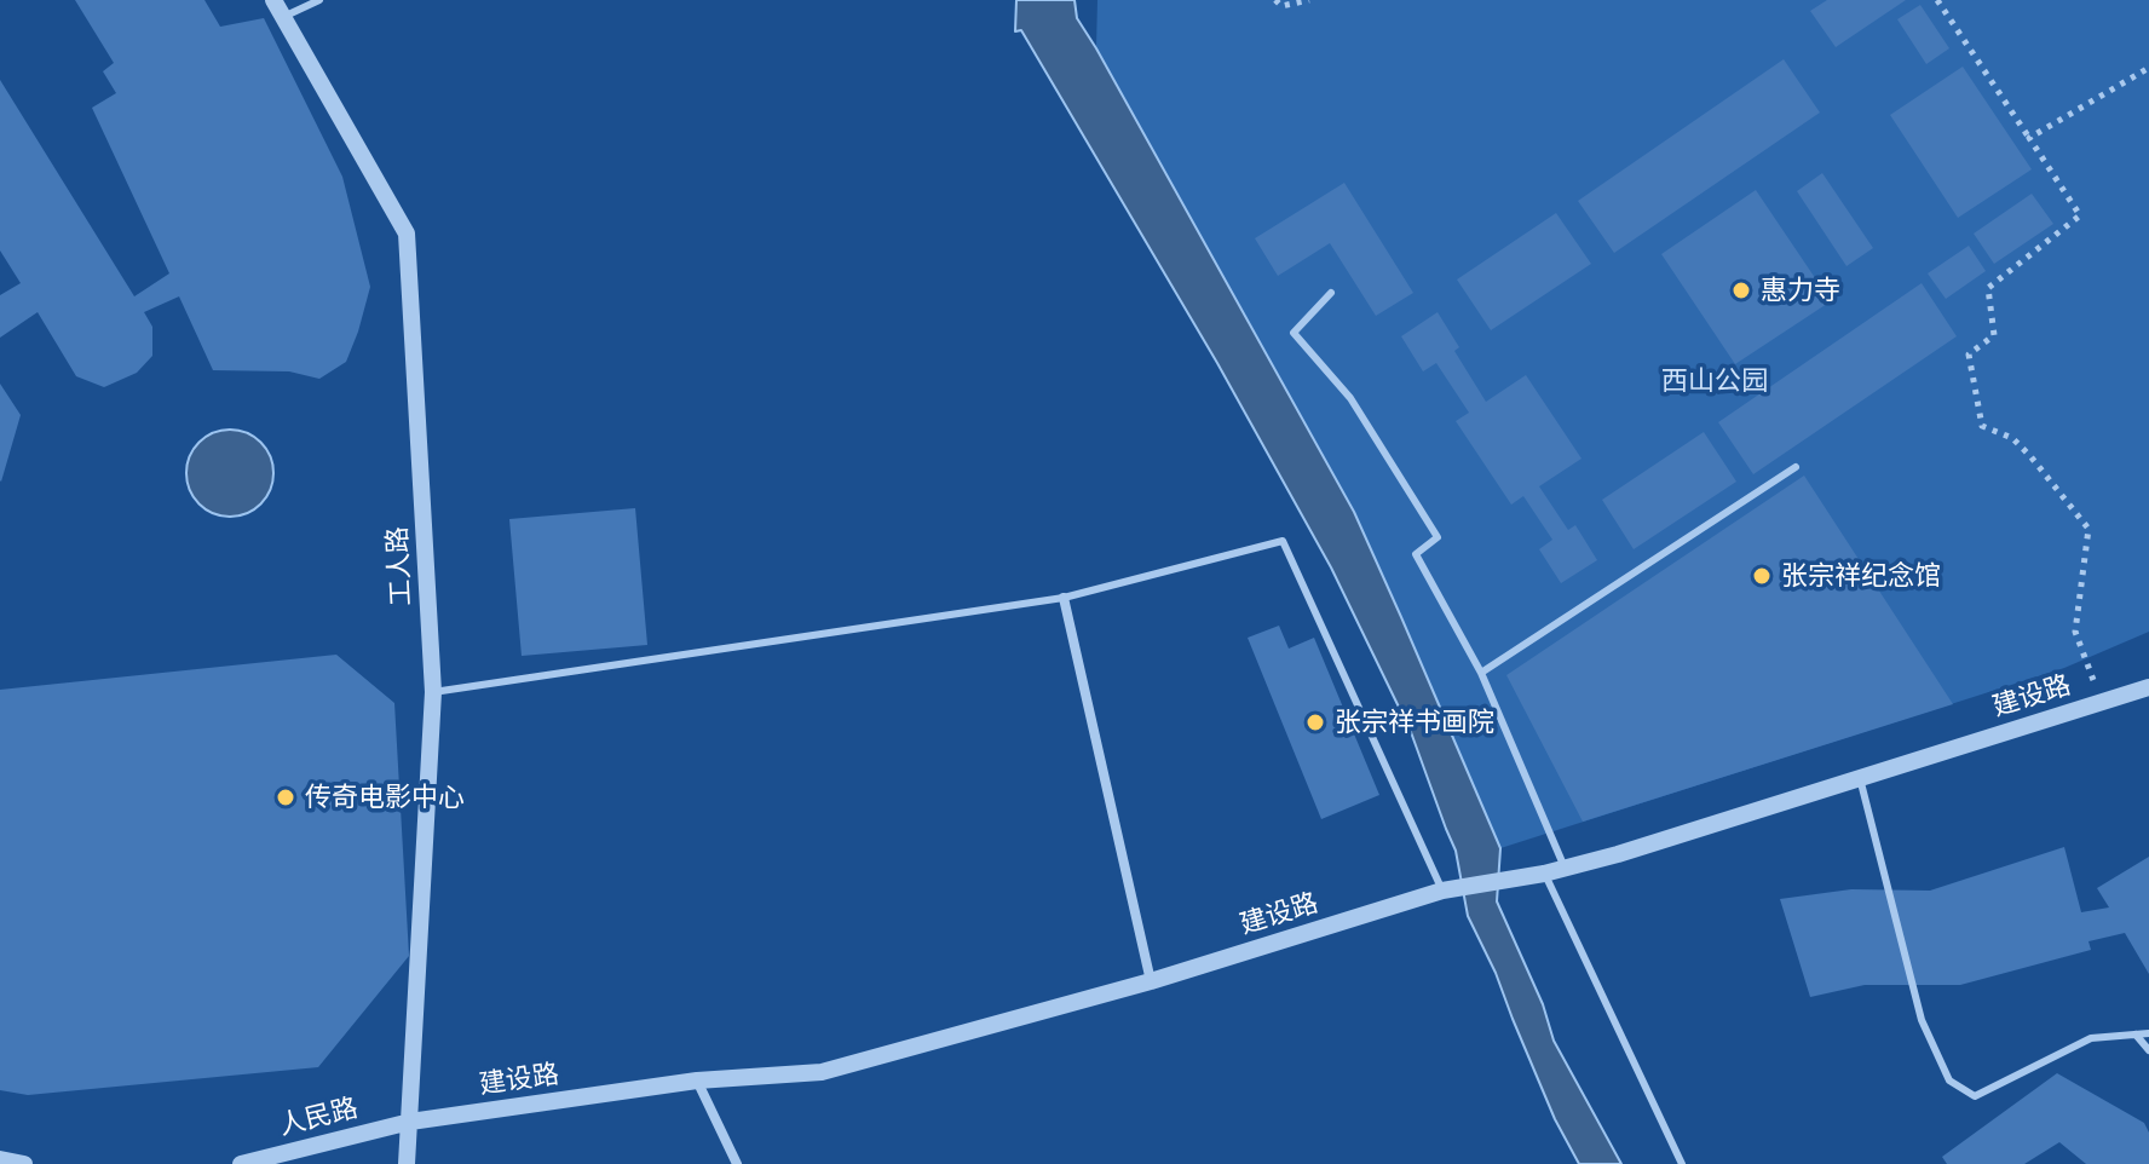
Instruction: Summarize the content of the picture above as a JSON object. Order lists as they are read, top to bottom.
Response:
{
  "streets": {
    "street": ["工人路", "建设路", "人民路"]
  },
  "crossings": [
    ["工人路", "建设路"],
    ["工人路", "人民路"],
    ["建设路", "人民路"]
  ],
  "parks": ["西山公园"],
  "places": [
    "惠力寺",
    "张宗祥纪念馆",
    "张宗祥书画院",
    "传奇电影中心"
  ]
}
